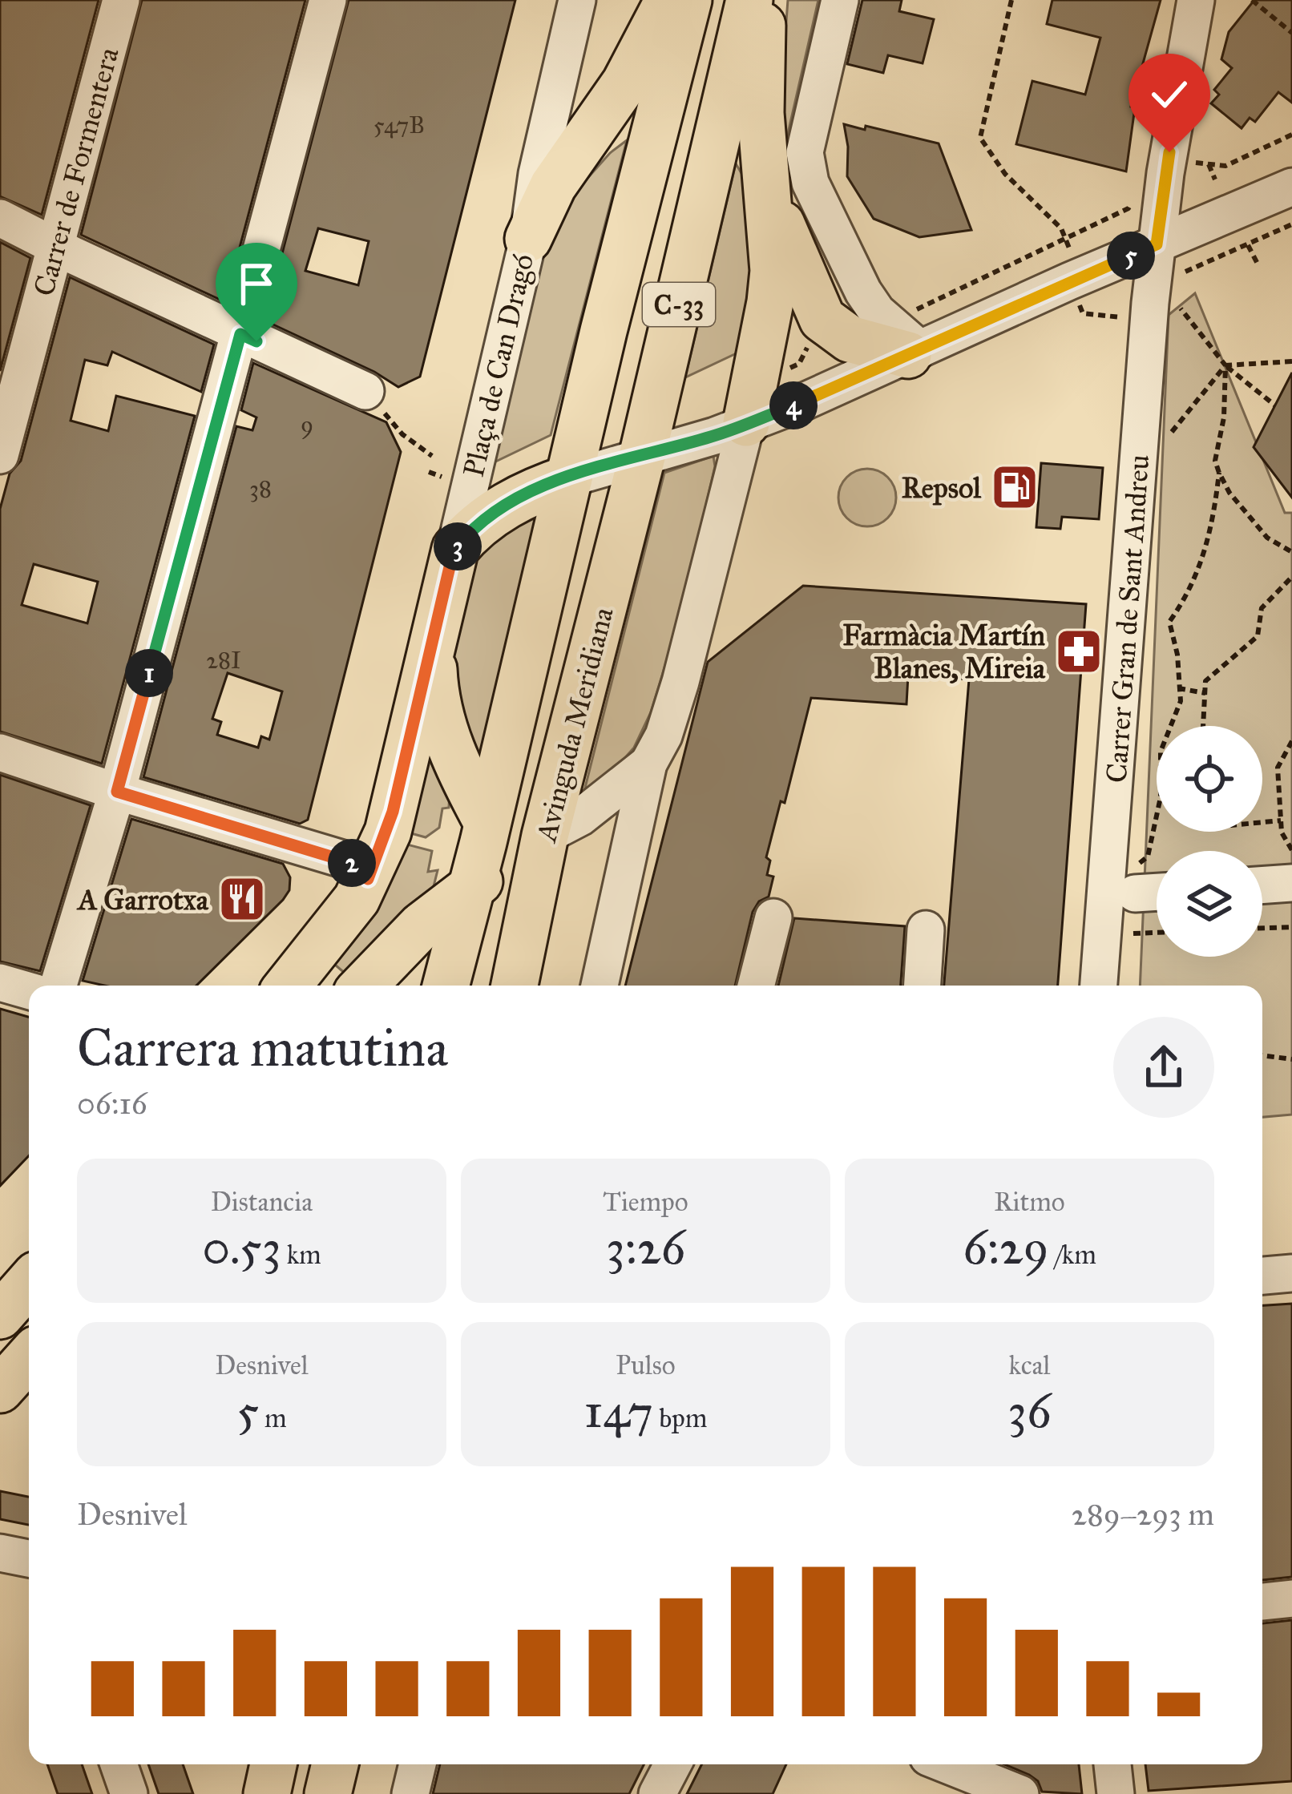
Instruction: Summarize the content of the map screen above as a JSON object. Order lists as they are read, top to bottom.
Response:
{
  "streets": {
    "main road": ["C-33", "Plaça de Can Dragó", "Avinguda Meridiana"],
    "street": ["Carrer de Formentera", "Carrer Gran de Sant Andreu"]
  },
  "crossings": [
    ["Plaça de Can Dragó", "Avinguda Meridiana"]
  ],
  "places": {
    "fuel station": ["Repsol"],
    "pharmacy": ["Farmàcia Martín Blanes, Mireia"],
    "restaurant": ["A Garrotxa"]
  },
  "house_numbers": [
    "547B",
    "9",
    "38",
    "28I"
  ],
  "page": {
    "pins": [
      "5",
      "4",
      "3",
      "1",
      "2"
    ],
    "heading": ["Carrera matutina", "06:16"],
    "stats": [
      ["Distancia", "0.53 km"],
      ["Tiempo", "3:26"],
      ["Ritmo", "6:29 /km"],
      ["Desnivel", "5 m"],
      ["Pulso", "147 bpm"],
      ["kcal", "36"]
    ],
    "chart": ["Desnivel", "289–293 m"]
  }
}
